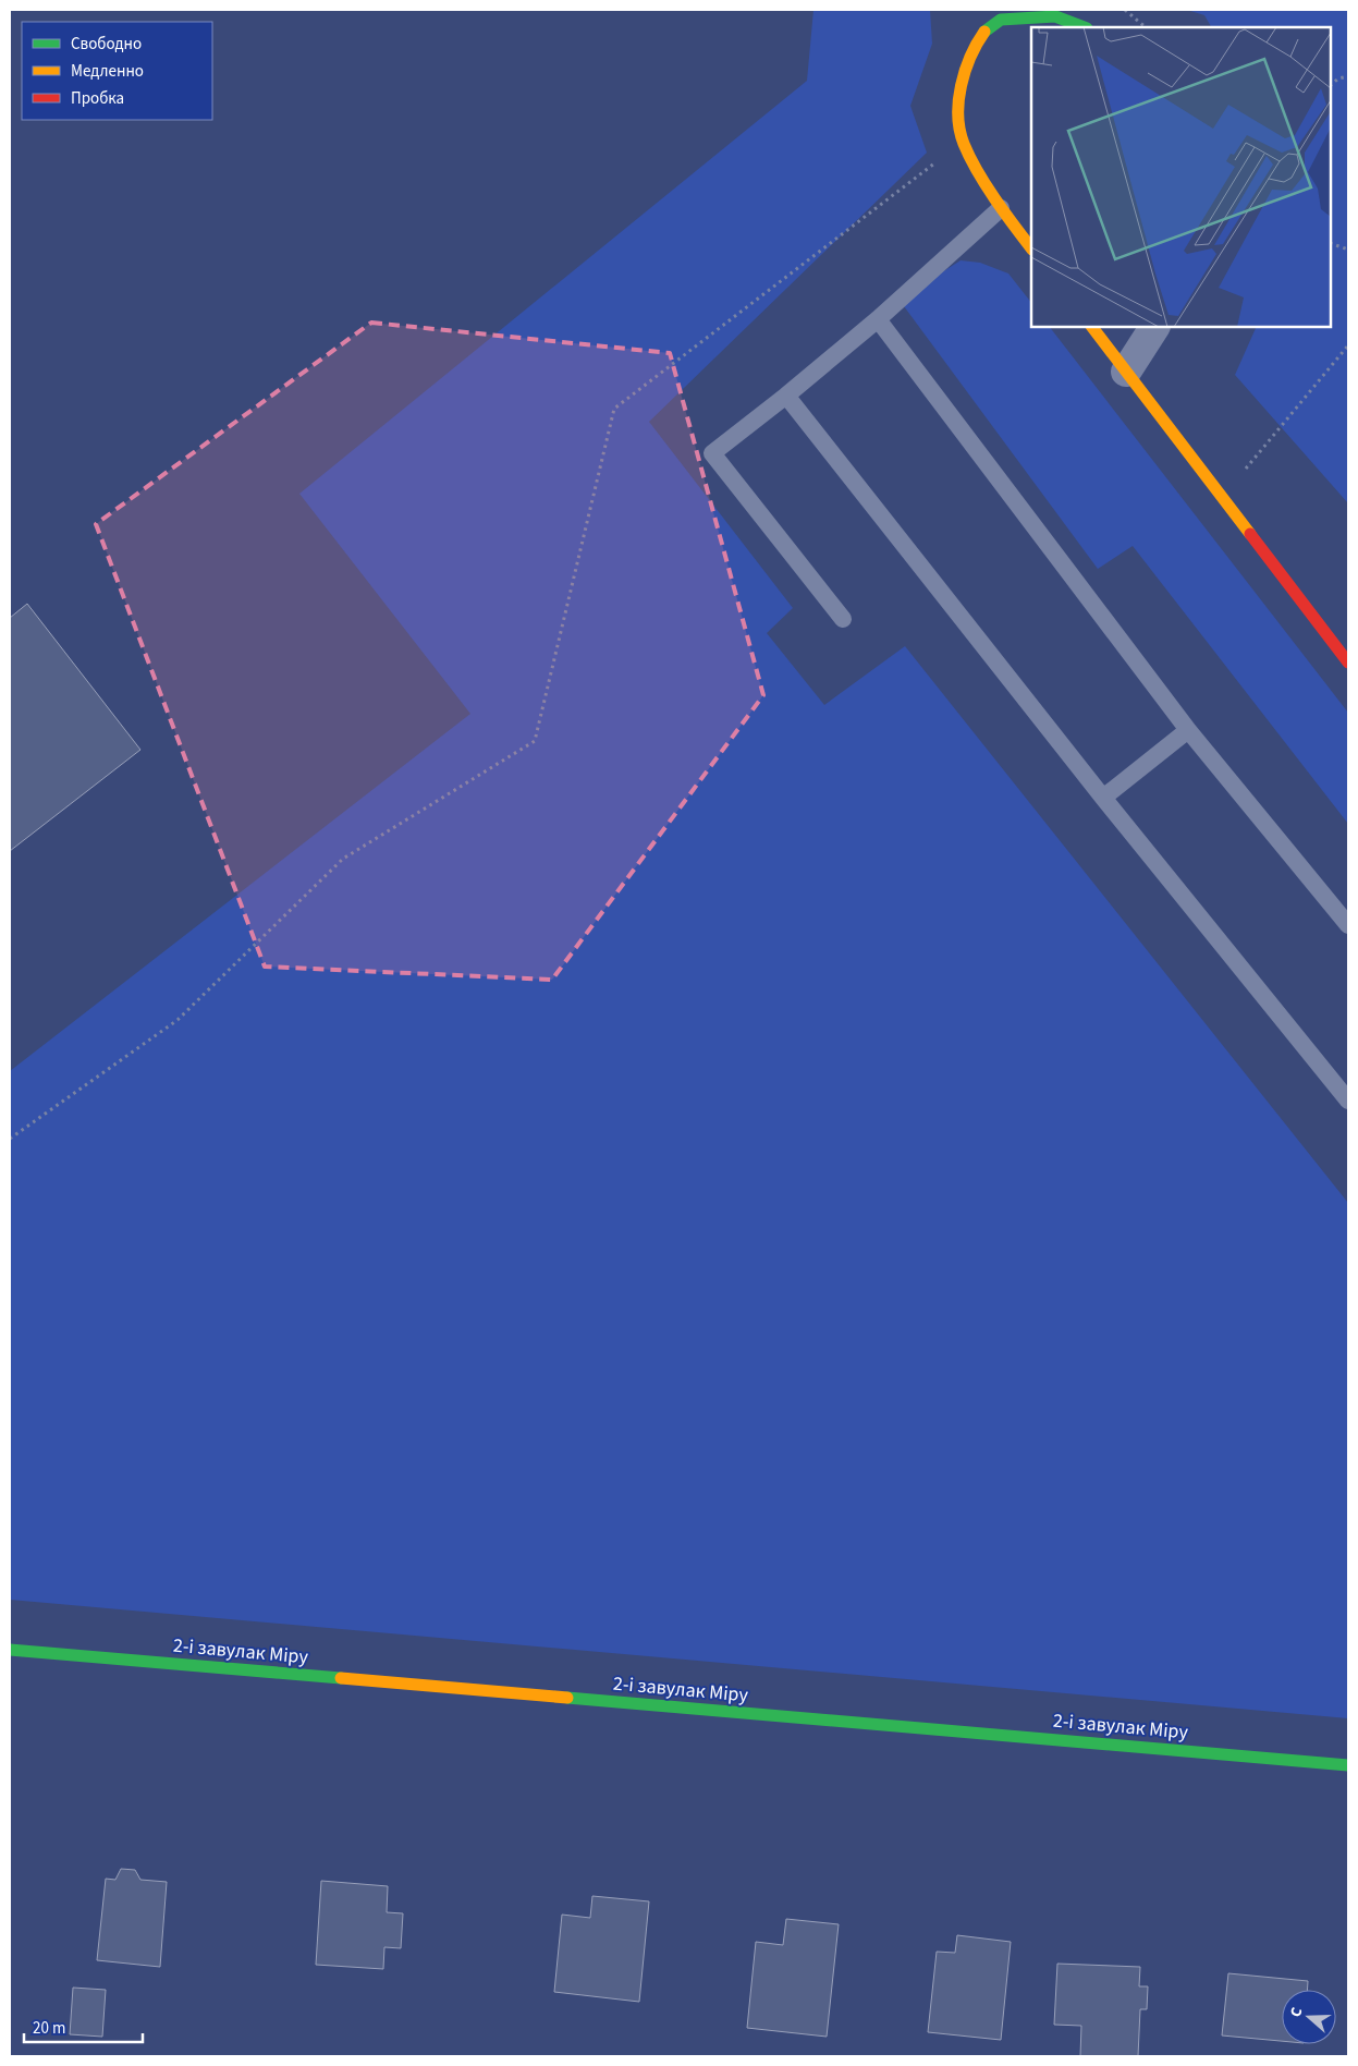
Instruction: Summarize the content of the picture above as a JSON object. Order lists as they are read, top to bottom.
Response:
{
  "streets": {
    "street": ["2-і завулак Міру"]
  },
  "legend": ["Свободно", "Медленно", "Пробка"],
  "scale_bar": "20 m",
  "north": "left"
}
